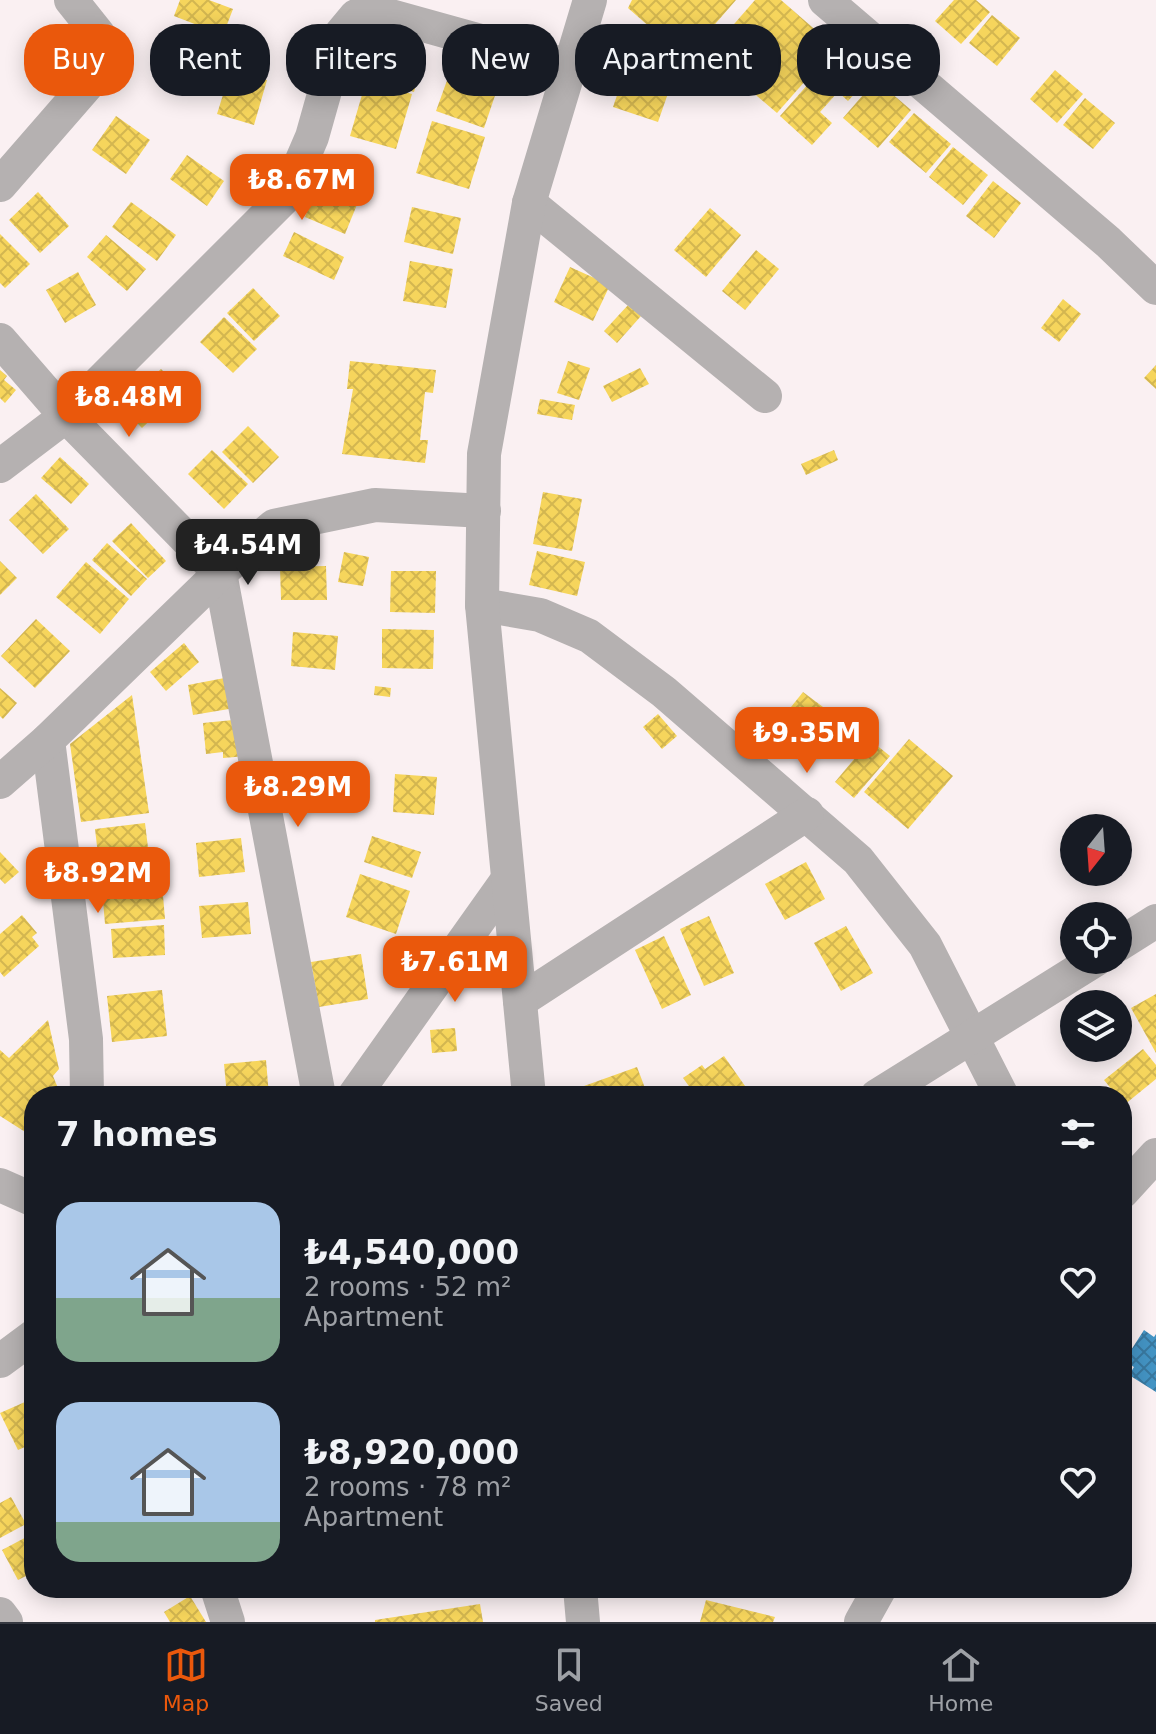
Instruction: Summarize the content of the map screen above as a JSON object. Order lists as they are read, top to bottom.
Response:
{
  "north": "bottom",
  "page": {
    "chip": [
      "Buy",
      "Rent",
      "Filters",
      "New",
      "Apartment",
      "House"
    ],
    "price": [
      "₺8.67M",
      "₺8.48M",
      "₺4.54M",
      "₺9.35M",
      "₺8.29M",
      "₺8.92M",
      "₺7.61M"
    ],
    "heading": "7 homes",
    "list": [
      {
        "name": "₺4,540,000",
        "note": "2 rooms · 52 m² · Apartment"
      },
      {
        "name": "₺8,920,000",
        "note": "2 rooms · 78 m² · Apartment"
      }
    ],
    "tabs": ["Map", "Saved", "Home"]
  }
}
